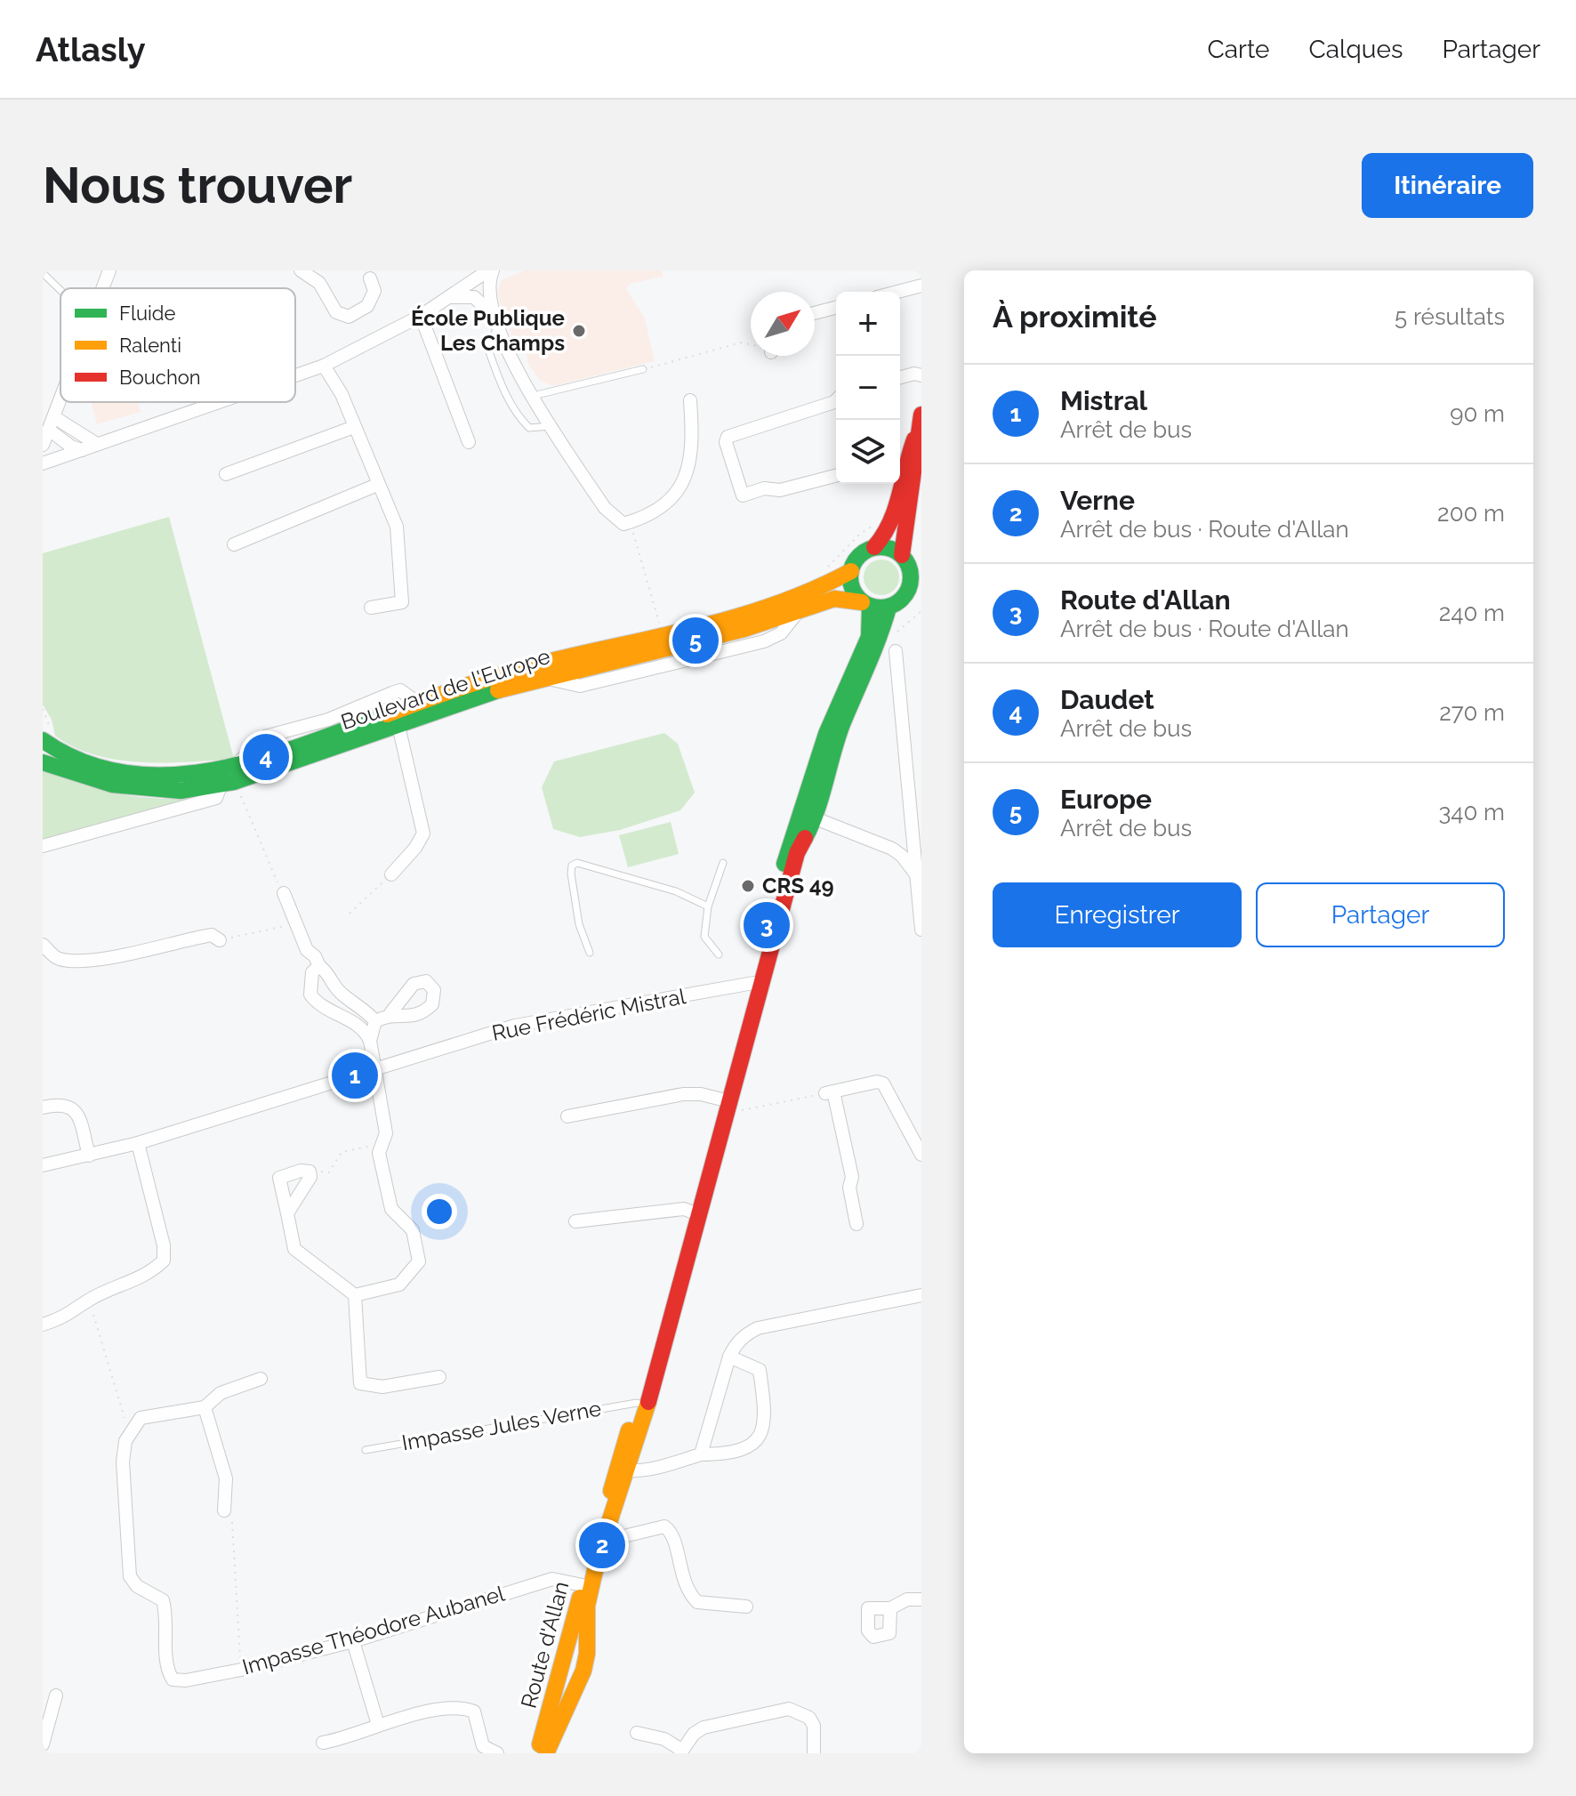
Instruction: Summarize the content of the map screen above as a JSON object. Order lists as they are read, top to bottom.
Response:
{
  "streets": {
    "main road": ["Boulevard de l'Europe", "Route d'Allan"],
    "street": ["Rue Frédéric Mistral", "Impasse Théodore Aubanel"],
    "lane": ["Impasse Jules Verne"]
  },
  "crossings": [
    ["Boulevard de l'Europe", "Route d'Allan"],
    ["Rue Frédéric Mistral", "Route d'Allan"],
    ["Impasse Jules Verne", "Route d'Allan"],
    ["Impasse Théodore Aubanel", "Route d'Allan"]
  ],
  "places": ["École Publique Les Champs", "CRS 49"],
  "legend": ["Fluide", "Ralenti", "Bouchon"],
  "north": "top right",
  "page": {
    "header": "Atlasly",
    "nav": ["Carte", "Calques", "Partager"],
    "buttons": [
      "Itinéraire",
      ["Enregistrer", "Partager"]
    ],
    "title": "Nous trouver",
    "heading": ["À proximité", "5 résultats"],
    "map_buttons": ["+", "−"],
    "list": [
      {
        "mark": "1",
        "name": "Mistral",
        "note": "Arrêt de bus",
        "value": "90 m"
      },
      {
        "mark": "2",
        "name": "Verne",
        "note": "Arrêt de bus · Route d'Allan",
        "value": "200 m"
      },
      {
        "mark": "3",
        "name": "Route d'Allan",
        "note": "Arrêt de bus · Route d'Allan",
        "value": "240 m"
      },
      {
        "mark": "4",
        "name": "Daudet",
        "note": "Arrêt de bus",
        "value": "270 m"
      },
      {
        "mark": "5",
        "name": "Europe",
        "note": "Arrêt de bus",
        "value": "340 m"
      }
    ],
    "pins": [
      "5",
      "4",
      "3",
      "1",
      "2"
    ]
  }
}
